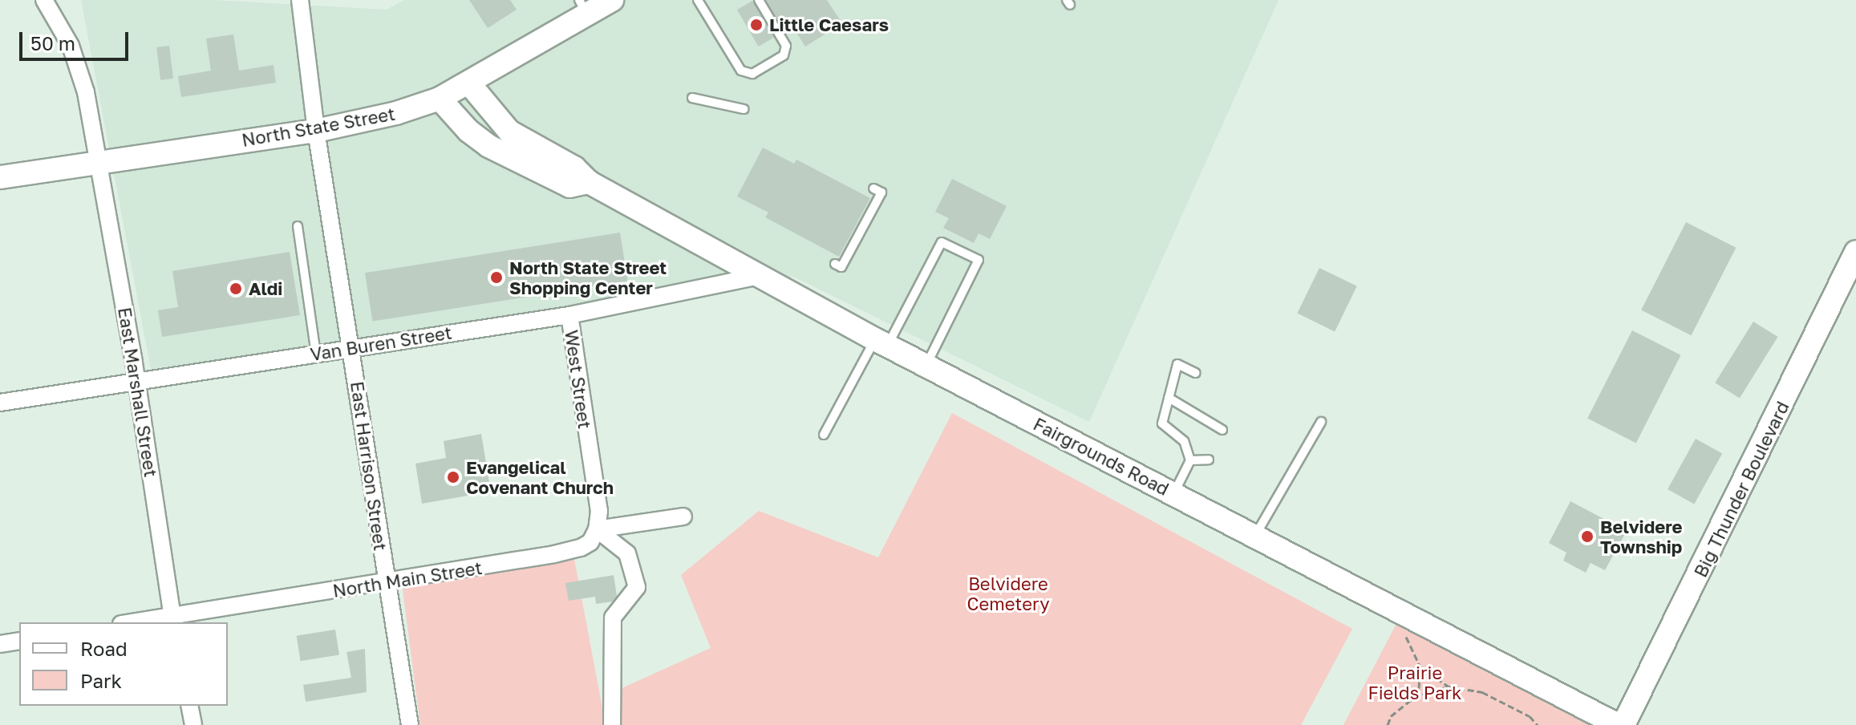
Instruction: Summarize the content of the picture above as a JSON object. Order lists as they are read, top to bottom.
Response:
{
  "streets": {
    "main road": ["North State Street", "Fairgrounds Road", "Big Thunder Boulevard"],
    "street": [
      "Van Buren Street",
      "West Street",
      "East Marshall Street",
      "East Harrison Street",
      "North Main Street"
    ]
  },
  "crossings": [
    ["North State Street", "East Marshall Street"],
    ["North State Street", "Fairgrounds Road"],
    ["North State Street", "East Harrison Street"],
    ["Van Buren Street", "West Street"],
    ["Van Buren Street", "East Marshall Street"],
    ["Van Buren Street", "Fairgrounds Road"],
    ["Van Buren Street", "East Harrison Street"],
    ["West Street", "North Main Street"],
    ["East Marshall Street", "North Main Street"],
    ["East Harrison Street", "North Main Street"]
  ],
  "parks": ["Belvidere Cemetery", "Prairie Fields Park"],
  "places": [
    "Little Caesars",
    "North State Street Shopping Center",
    "Aldi",
    "Evangelical Covenant Church",
    "Belvidere Township"
  ],
  "legend": ["Road", "Park"],
  "scale_bar": "50 m"
}
